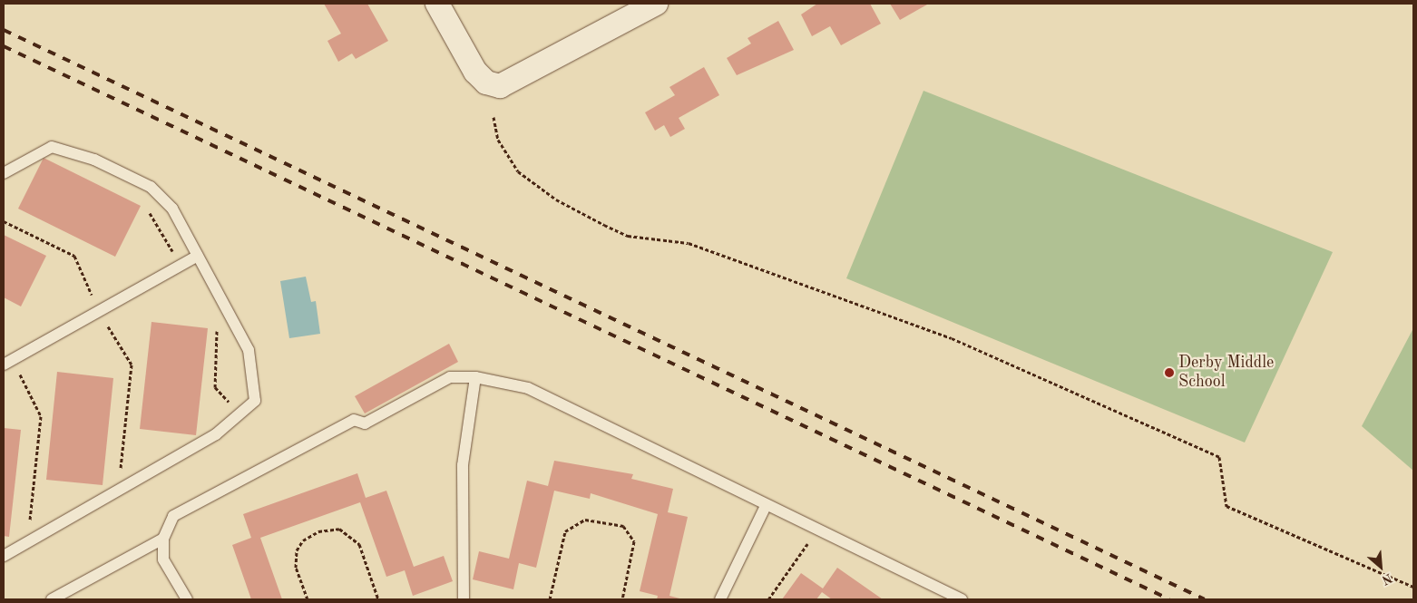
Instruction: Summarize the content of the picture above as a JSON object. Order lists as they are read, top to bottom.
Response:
{
  "places": ["Derby Middle School"],
  "north": "bottom right"
}
